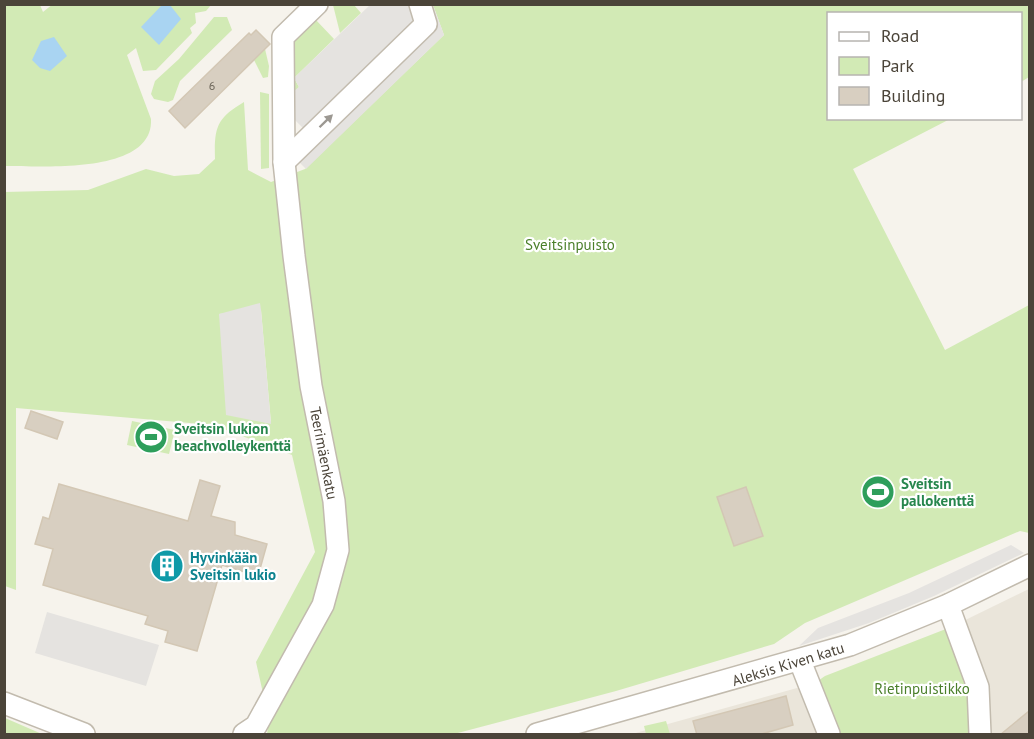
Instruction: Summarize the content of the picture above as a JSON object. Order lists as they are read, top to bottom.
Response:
{
  "streets": {
    "street": ["Teerimäenkatu", "Aleksis Kiven katu"]
  },
  "parks": ["Sveitsinpuisto", "Rietinpuistikko"],
  "places": {
    "sports": ["Sveitsin lukion beachvolleykenttä", "Sveitsin pallokenttä"],
    "building": ["Hyvinkään Sveitsin lukio"]
  },
  "house_numbers": ["6"],
  "legend": ["Road", "Park", "Building"]
}
